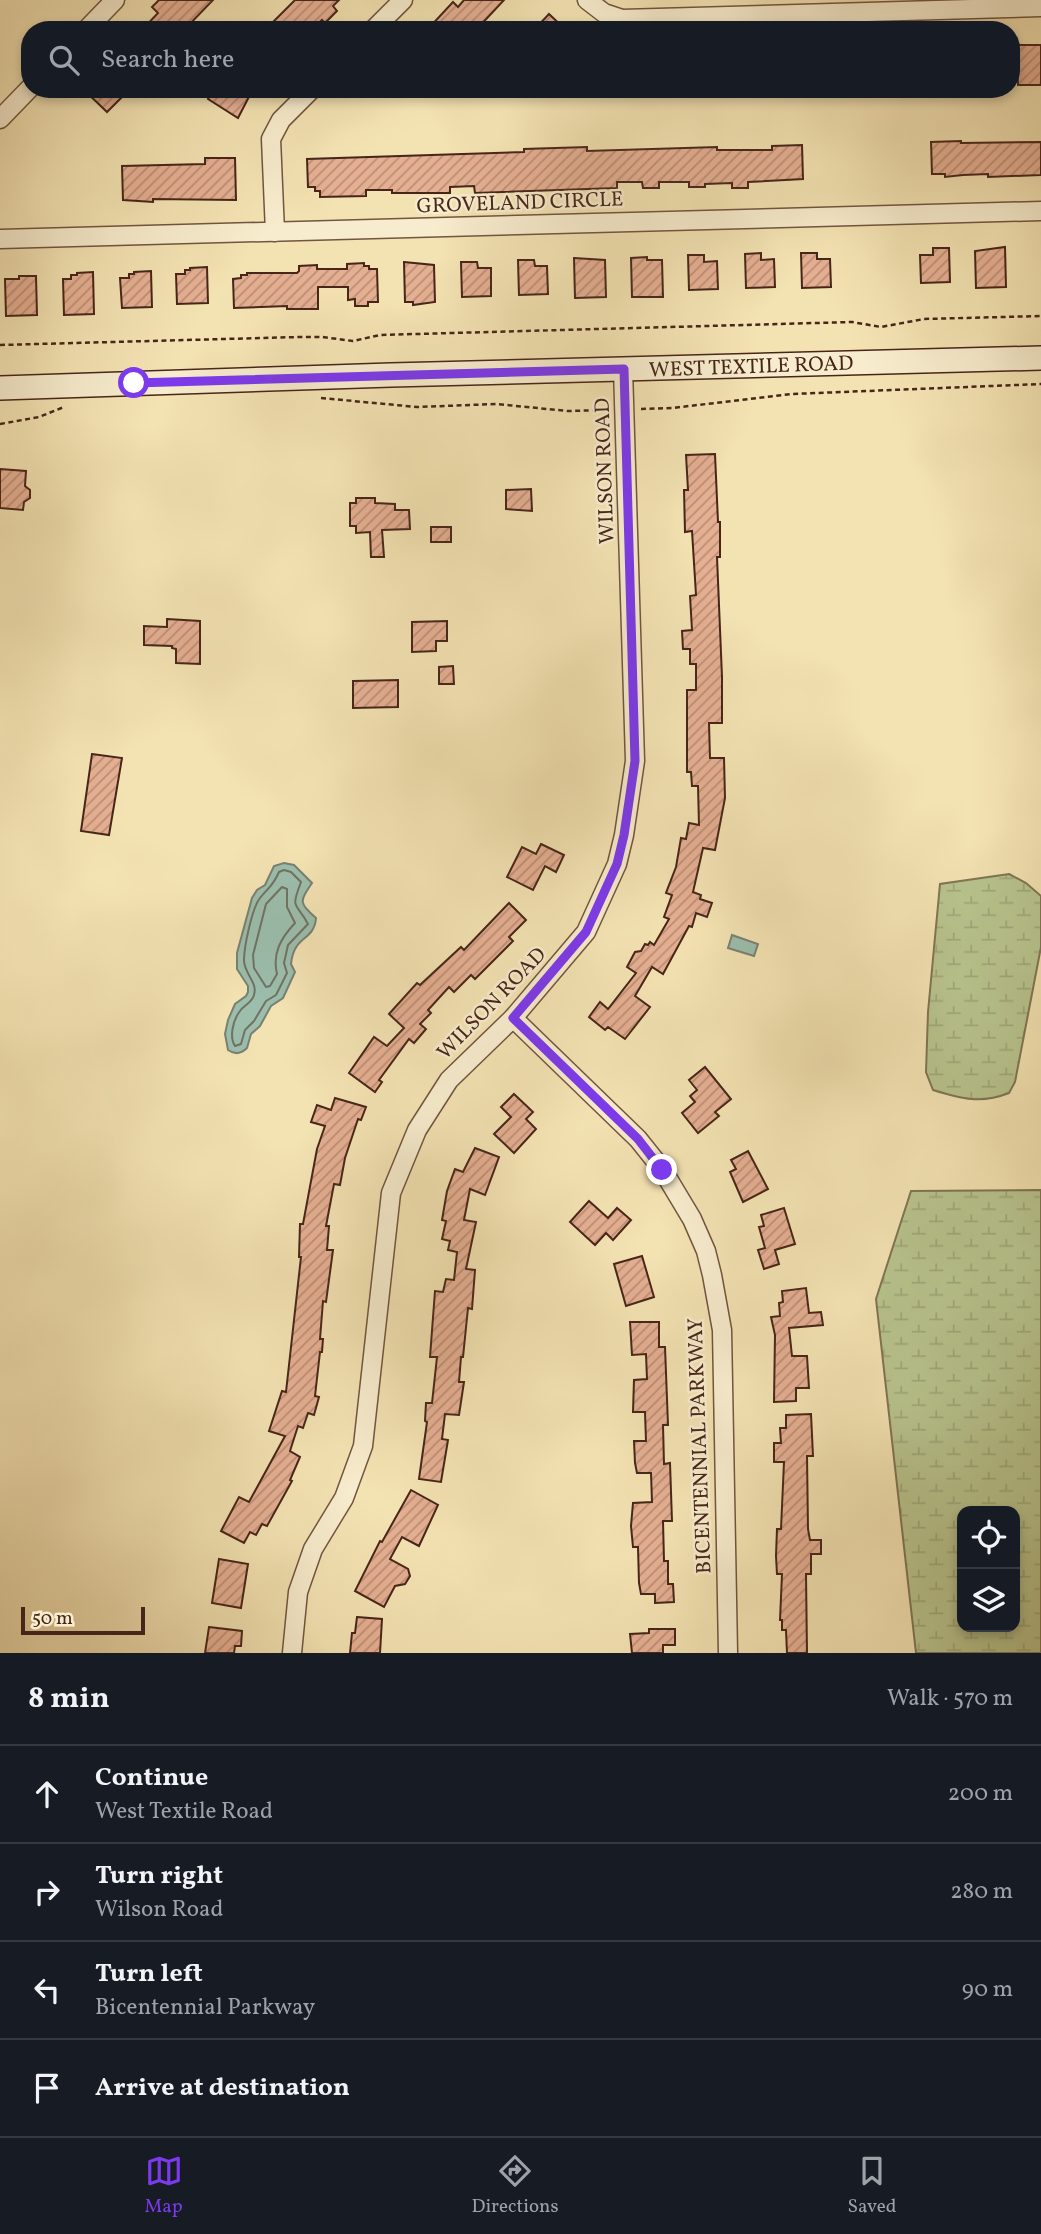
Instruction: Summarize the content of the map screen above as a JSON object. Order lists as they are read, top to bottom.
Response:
{
  "streets": {
    "main road": ["WEST TEXTILE ROAD"],
    "street": ["GROVELAND CIRCLE", "WILSON ROAD", "BICENTENNIAL PARKWAY"]
  },
  "crossings": [
    ["WEST TEXTILE ROAD", "WILSON ROAD"],
    ["WILSON ROAD", "BICENTENNIAL PARKWAY"]
  ],
  "scale_bar": "50 m",
  "page": {
    "search": "Search here",
    "scale": "50 m",
    "heading": ["8 min", "Walk · 570 m"],
    "list": [
      ["Continue", "West Textile Road", "200 m"],
      ["Turn right", "Wilson Road", "280 m"],
      ["Turn left", "Bicentennial Parkway", "90 m"],
      "Arrive at destination"
    ],
    "nav": ["Map", "Directions", "Saved"]
  }
}
